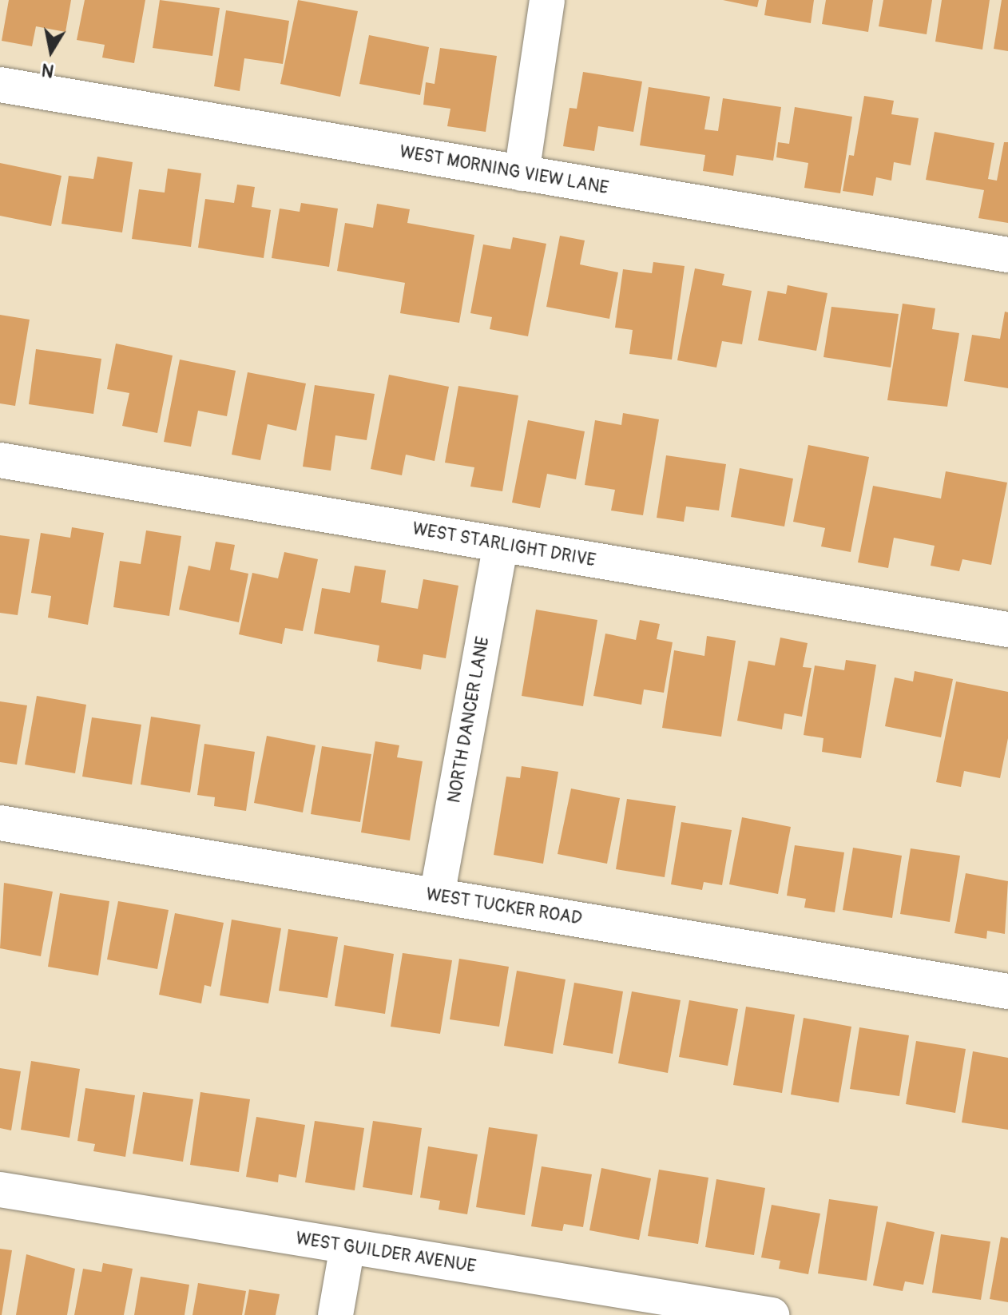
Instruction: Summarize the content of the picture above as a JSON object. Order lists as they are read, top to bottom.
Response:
{
  "streets": {
    "street": [
      "WEST MORNING VIEW LANE",
      "WEST STARLIGHT DRIVE",
      "NORTH DANCER LANE",
      "WEST TUCKER ROAD",
      "WEST GUILDER AVENUE"
    ]
  },
  "crossings": [
    ["WEST STARLIGHT DRIVE", "NORTH DANCER LANE"],
    ["NORTH DANCER LANE", "WEST TUCKER ROAD"]
  ],
  "north": "bottom"
}
